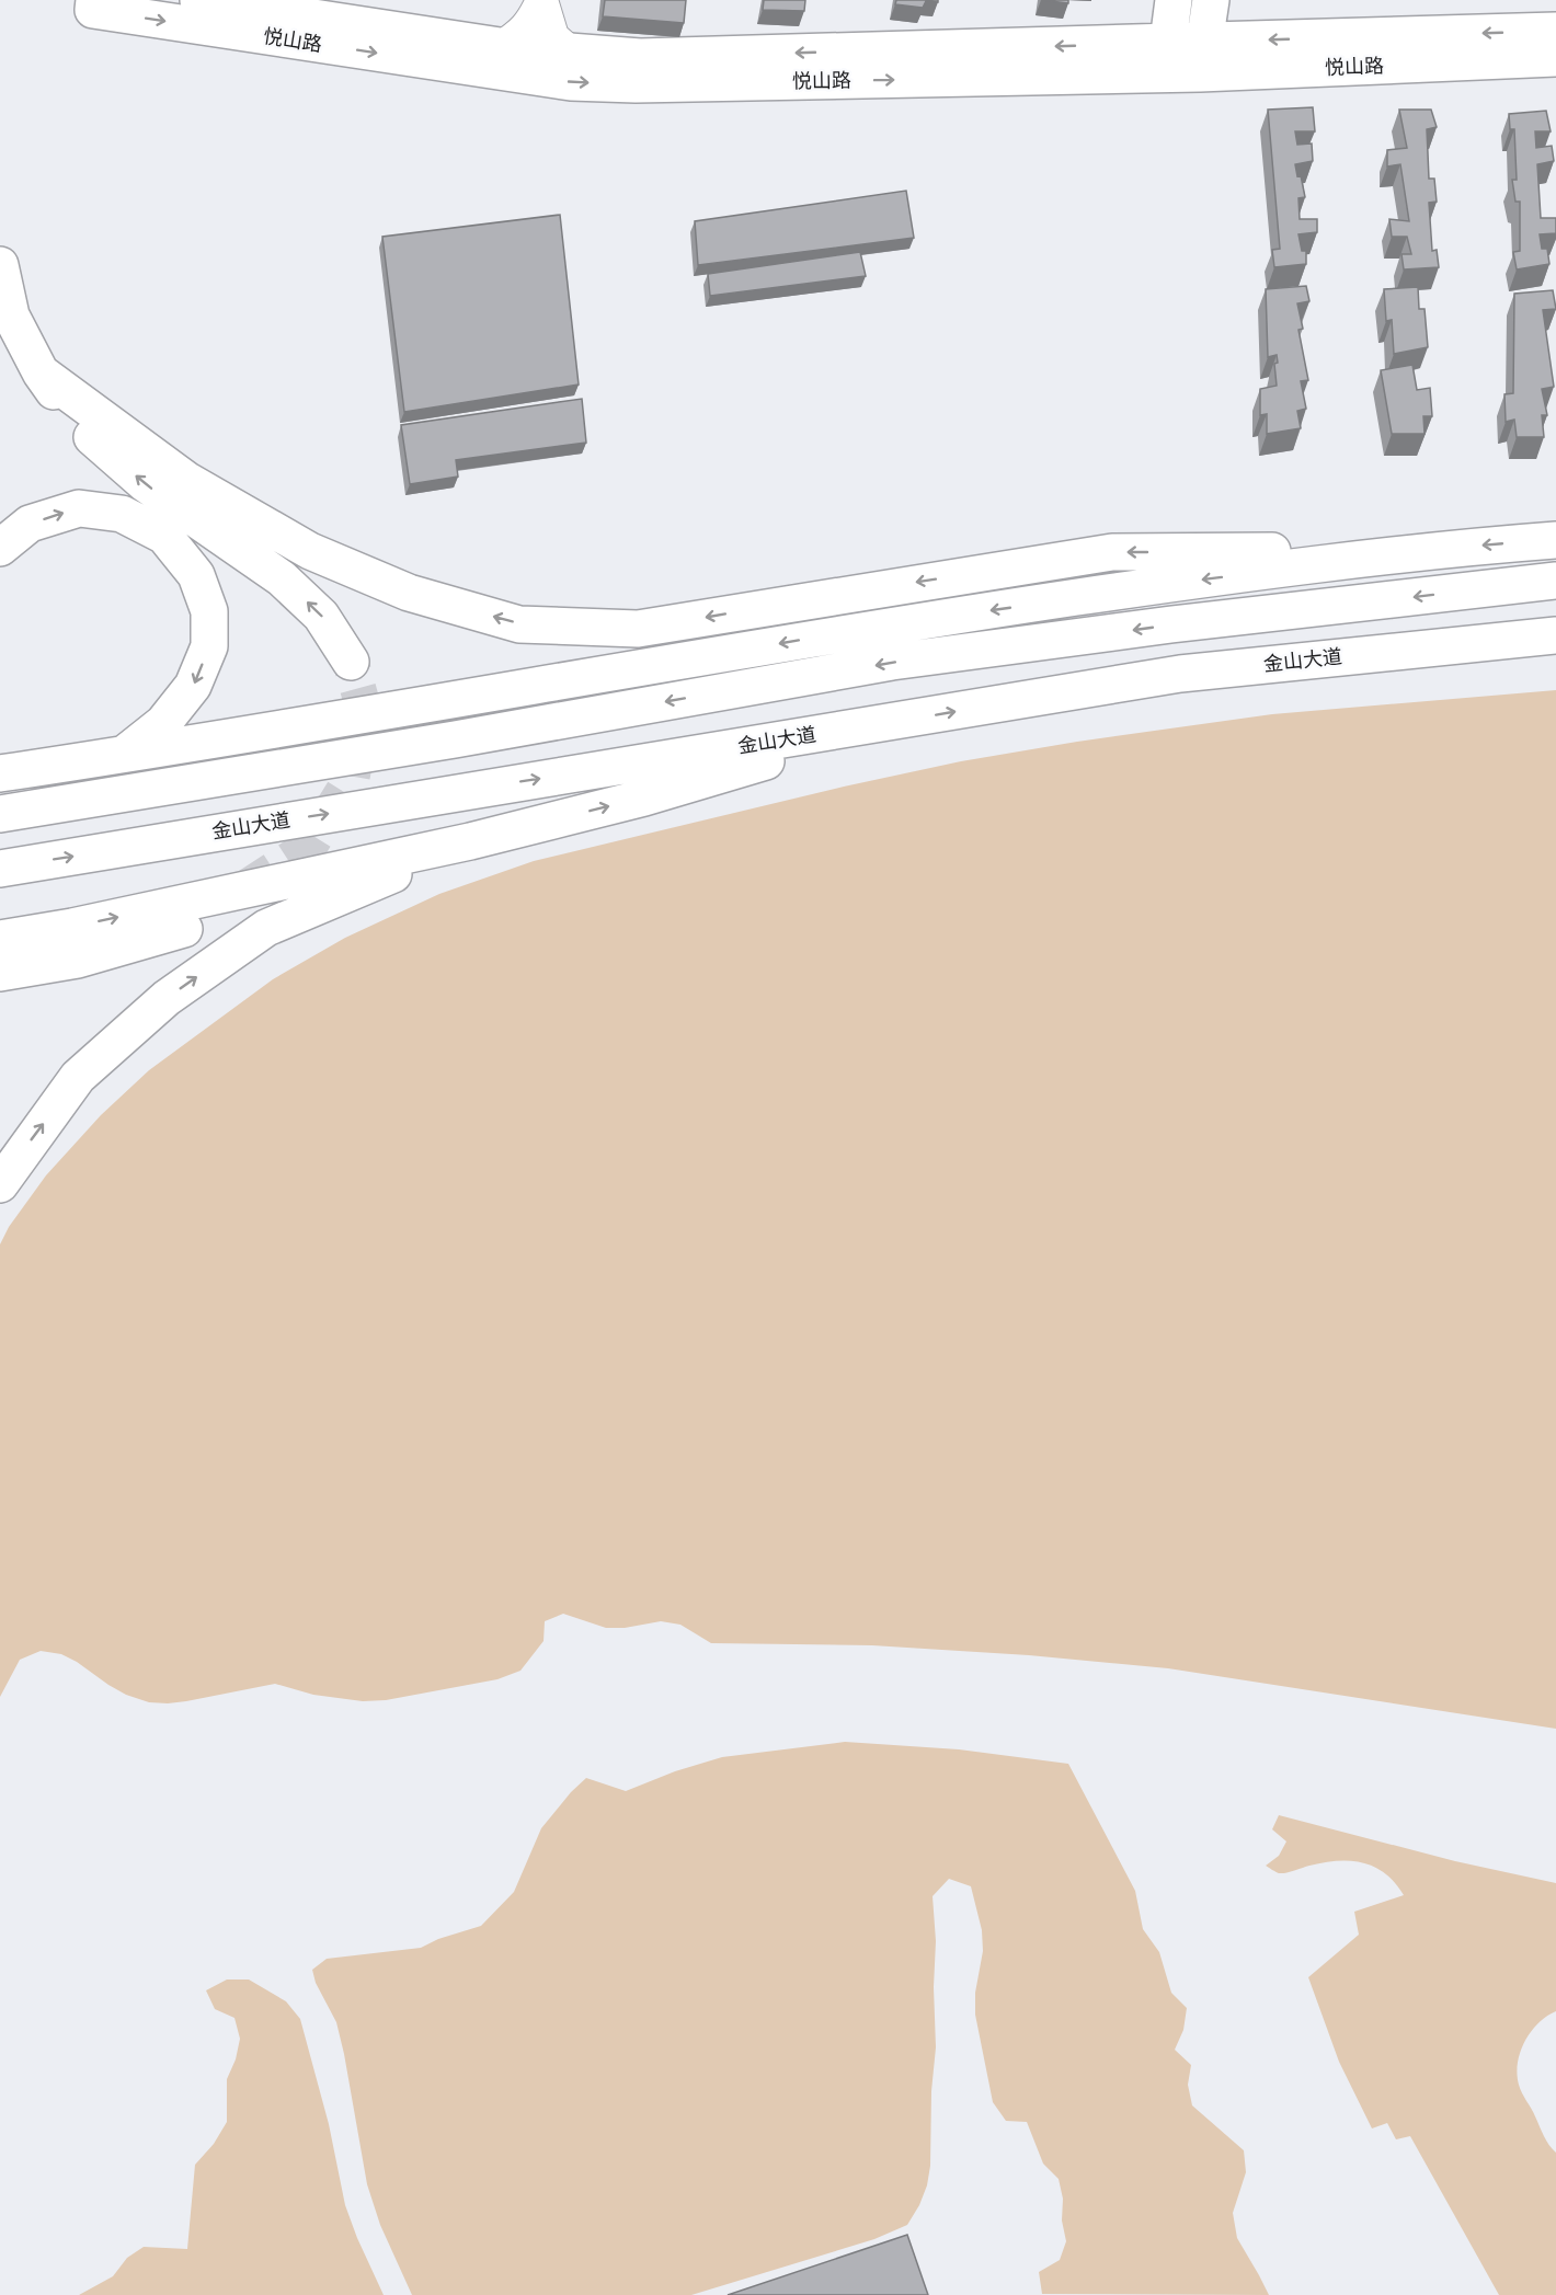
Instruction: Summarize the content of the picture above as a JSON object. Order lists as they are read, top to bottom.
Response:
{
  "streets": {
    "main road": ["悦山路", "金山大道"]
  }
}
